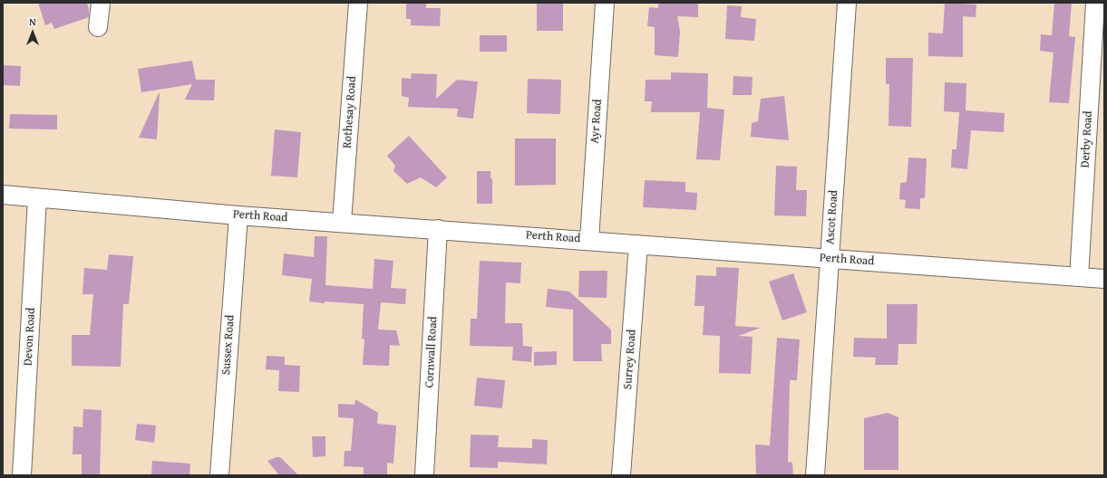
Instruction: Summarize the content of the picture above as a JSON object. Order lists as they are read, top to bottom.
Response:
{
  "streets": {
    "street": [
      "Rothesay Road",
      "Ayr Road",
      "Derby Road",
      "Perth Road",
      "Ascot Road",
      "Devon Road",
      "Sussex Road",
      "Cornwall Road",
      "Surrey Road"
    ]
  },
  "crossings": [
    ["Rothesay Road", "Perth Road"],
    ["Ayr Road", "Perth Road"],
    ["Derby Road", "Perth Road"],
    ["Perth Road", "Ascot Road"],
    ["Perth Road", "Devon Road"],
    ["Perth Road", "Sussex Road"],
    ["Perth Road", "Cornwall Road"],
    ["Perth Road", "Surrey Road"]
  ],
  "north": "top"
}
